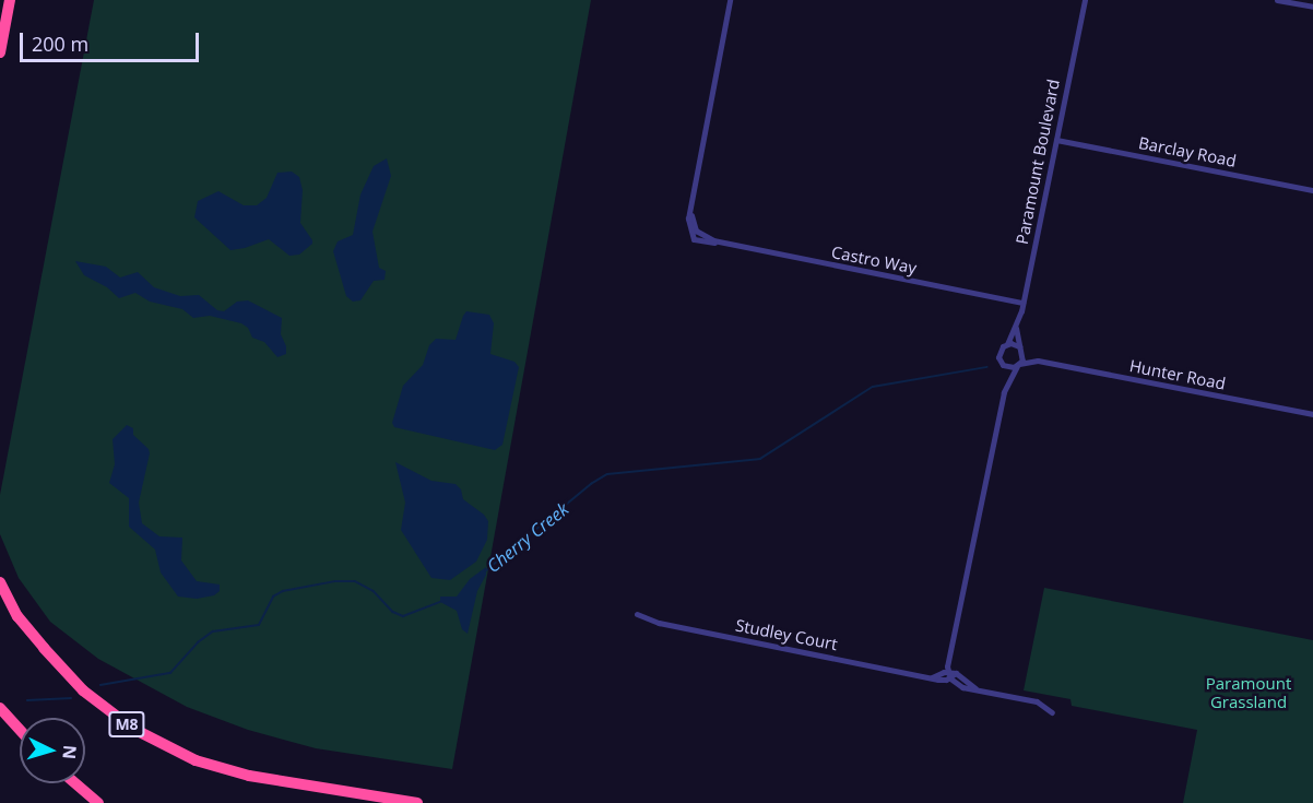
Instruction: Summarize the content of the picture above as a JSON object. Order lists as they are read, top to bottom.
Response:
{
  "streets": {
    "highway": ["M8"],
    "street": [
      "Barclay Road",
      "Paramount Boulevard",
      "Castro Way",
      "Hunter Road",
      "Studley Court"
    ]
  },
  "crossings": [
    ["Barclay Road", "Paramount Boulevard"],
    ["Paramount Boulevard", "Castro Way"],
    ["Paramount Boulevard", "Hunter Road"]
  ],
  "water": ["Cherry Creek"],
  "parks": ["Paramount Grassland"],
  "scale_bar": "200 m",
  "north": "right"
}
